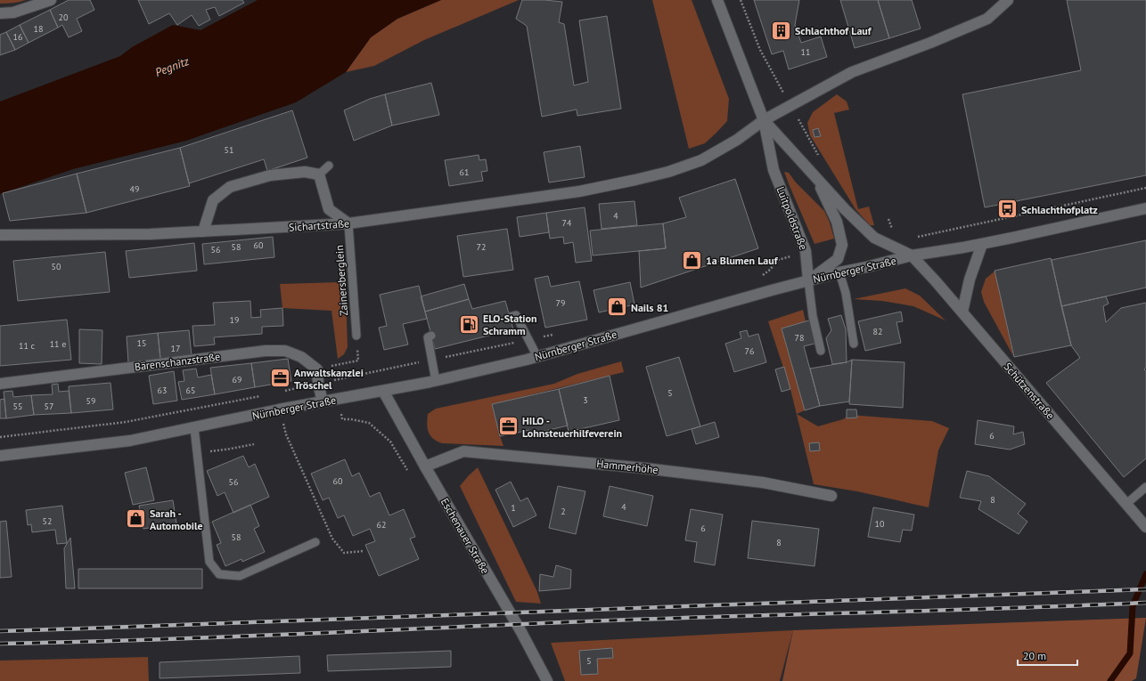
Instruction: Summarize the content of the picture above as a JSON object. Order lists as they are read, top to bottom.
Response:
{
  "streets": {
    "street": [
      "Luitpoldstraße",
      "Sichartstraße",
      "Nürnberger Straße",
      "Bärenschanzstraße",
      "Schützenstraße",
      "Hammerhöhe",
      "Eschenauer Straße"
    ],
    "lane": ["Zainersberglein"]
  },
  "crossings": [
    ["Luitpoldstraße", "Sichartstraße"],
    ["Luitpoldstraße", "Nürnberger Straße"],
    ["Luitpoldstraße", "Schützenstraße"],
    ["Sichartstraße", "Zainersberglein"],
    ["Nürnberger Straße", "Bärenschanzstraße"],
    ["Nürnberger Straße", "Schützenstraße"],
    ["Nürnberger Straße", "Eschenauer Straße"],
    ["Hammerhöhe", "Eschenauer Straße"]
  ],
  "water": ["Pegnitz"],
  "places": {
    "building": ["Schlachthof Lauf"],
    "bus stop": ["Schlachthofplatz"],
    "shop": ["1a Blumen Lauf", "Nails 81", "Sarah - Automobile"],
    "fuel station": ["ELO-Station Schramm"],
    "office": ["Anwaltskanzlei Tröschel", "HILO - Lohnsteuerhilfeverein"]
  },
  "house_numbers": [
    "20",
    "18",
    "16",
    "11",
    "51",
    "61",
    "49",
    "4",
    "74",
    "60",
    "58",
    "72",
    "56",
    "50",
    "79",
    "19",
    "82",
    "78",
    "15",
    "11 e",
    "11 c",
    "17",
    "76",
    "69",
    "63",
    "65",
    "5",
    "3",
    "59",
    "55",
    "57",
    "6",
    "60",
    "56",
    "8",
    "4",
    "1",
    "2",
    "52",
    "10",
    "62",
    "6",
    "58",
    "8",
    "5"
  ],
  "scale_bar": "20 m"
}
